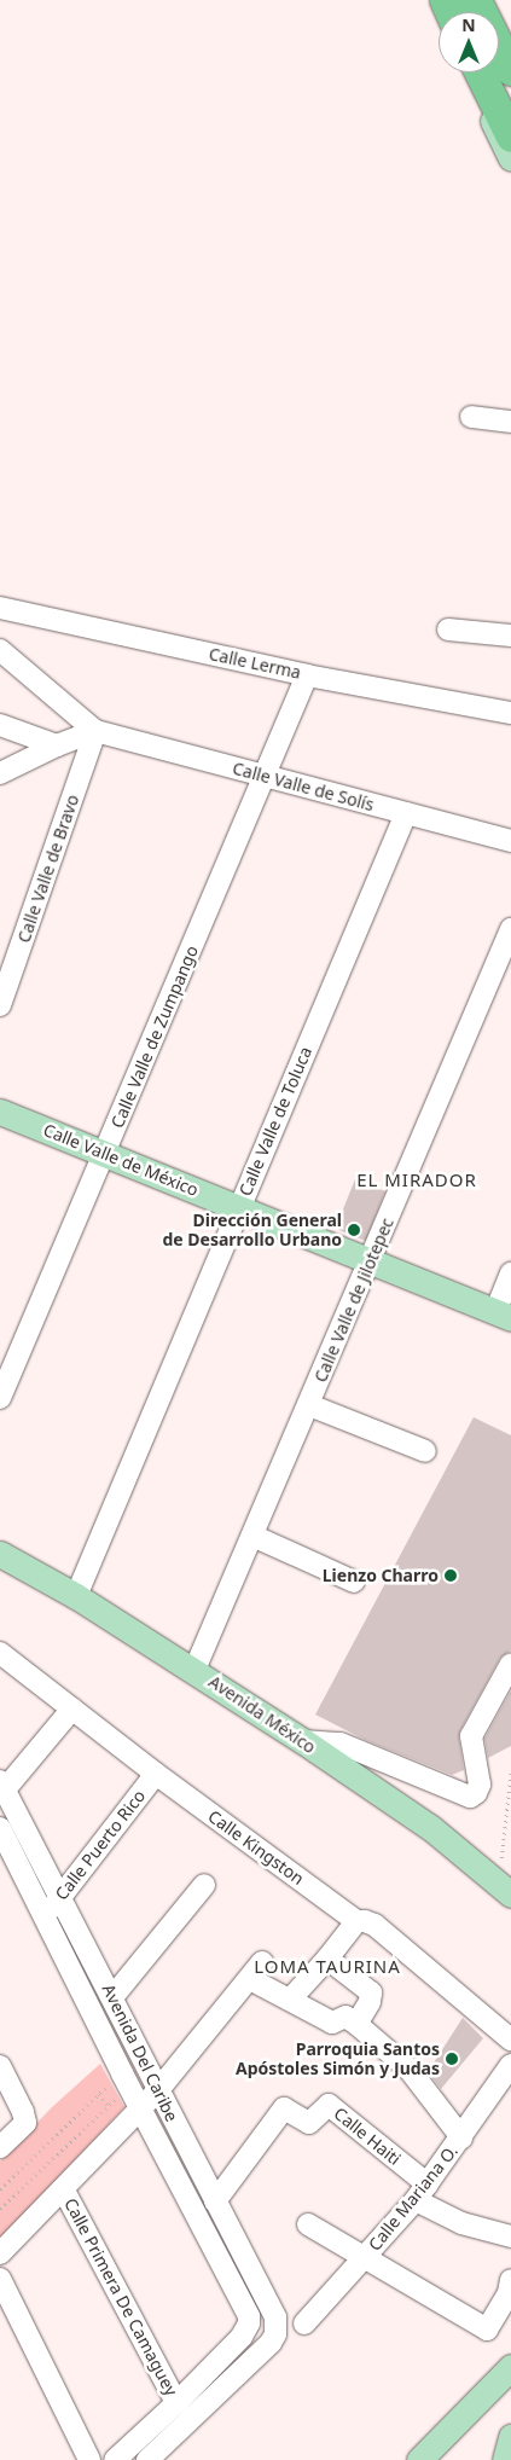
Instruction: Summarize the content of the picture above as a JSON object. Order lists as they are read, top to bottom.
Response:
{
  "streets": {
    "main road": ["Calle Valle de México", "Avenida México"],
    "street": [
      "Calle Lerma",
      "Calle Valle de Solís",
      "Calle Valle de Bravo",
      "Calle Valle de Zumpango",
      "Calle Valle de Toluca",
      "Calle Valle de Jilotepec",
      "Calle Puerto Rico",
      "Calle Kingston",
      "Avenida Del Caribe",
      "Calle Haiti",
      "Calle Mariana O.",
      "Calle Primera De Camaguey"
    ]
  },
  "crossings": [
    ["Calle Lerma", "Calle Valle de Zumpango"],
    ["Calle Valle de Solís", "Calle Valle de Bravo"],
    ["Calle Valle de Solís", "Calle Valle de Zumpango"],
    ["Calle Valle de Solís", "Calle Valle de Toluca"],
    ["Calle Valle de Zumpango", "Calle Valle de México"],
    ["Calle Valle de Toluca", "Calle Valle de México"],
    ["Calle Valle de Toluca", "Avenida México"],
    ["Calle Valle de México", "Calle Valle de Jilotepec"],
    ["Calle Valle de Jilotepec", "Avenida México"],
    ["Calle Puerto Rico", "Calle Kingston"],
    ["Calle Puerto Rico", "Avenida Del Caribe"],
    ["Avenida Del Caribe", "Calle Haiti"],
    ["Avenida Del Caribe", "Calle Primera De Camaguey"],
    ["Calle Haiti", "Calle Mariana O."]
  ],
  "districts": ["EL MIRADOR", "LOMA TAURINA"],
  "places": ["Dirección General de Desarrollo Urbano", "Lienzo Charro", "Parroquia Santos Apóstoles Simón y Judas"],
  "north": "top"
}
